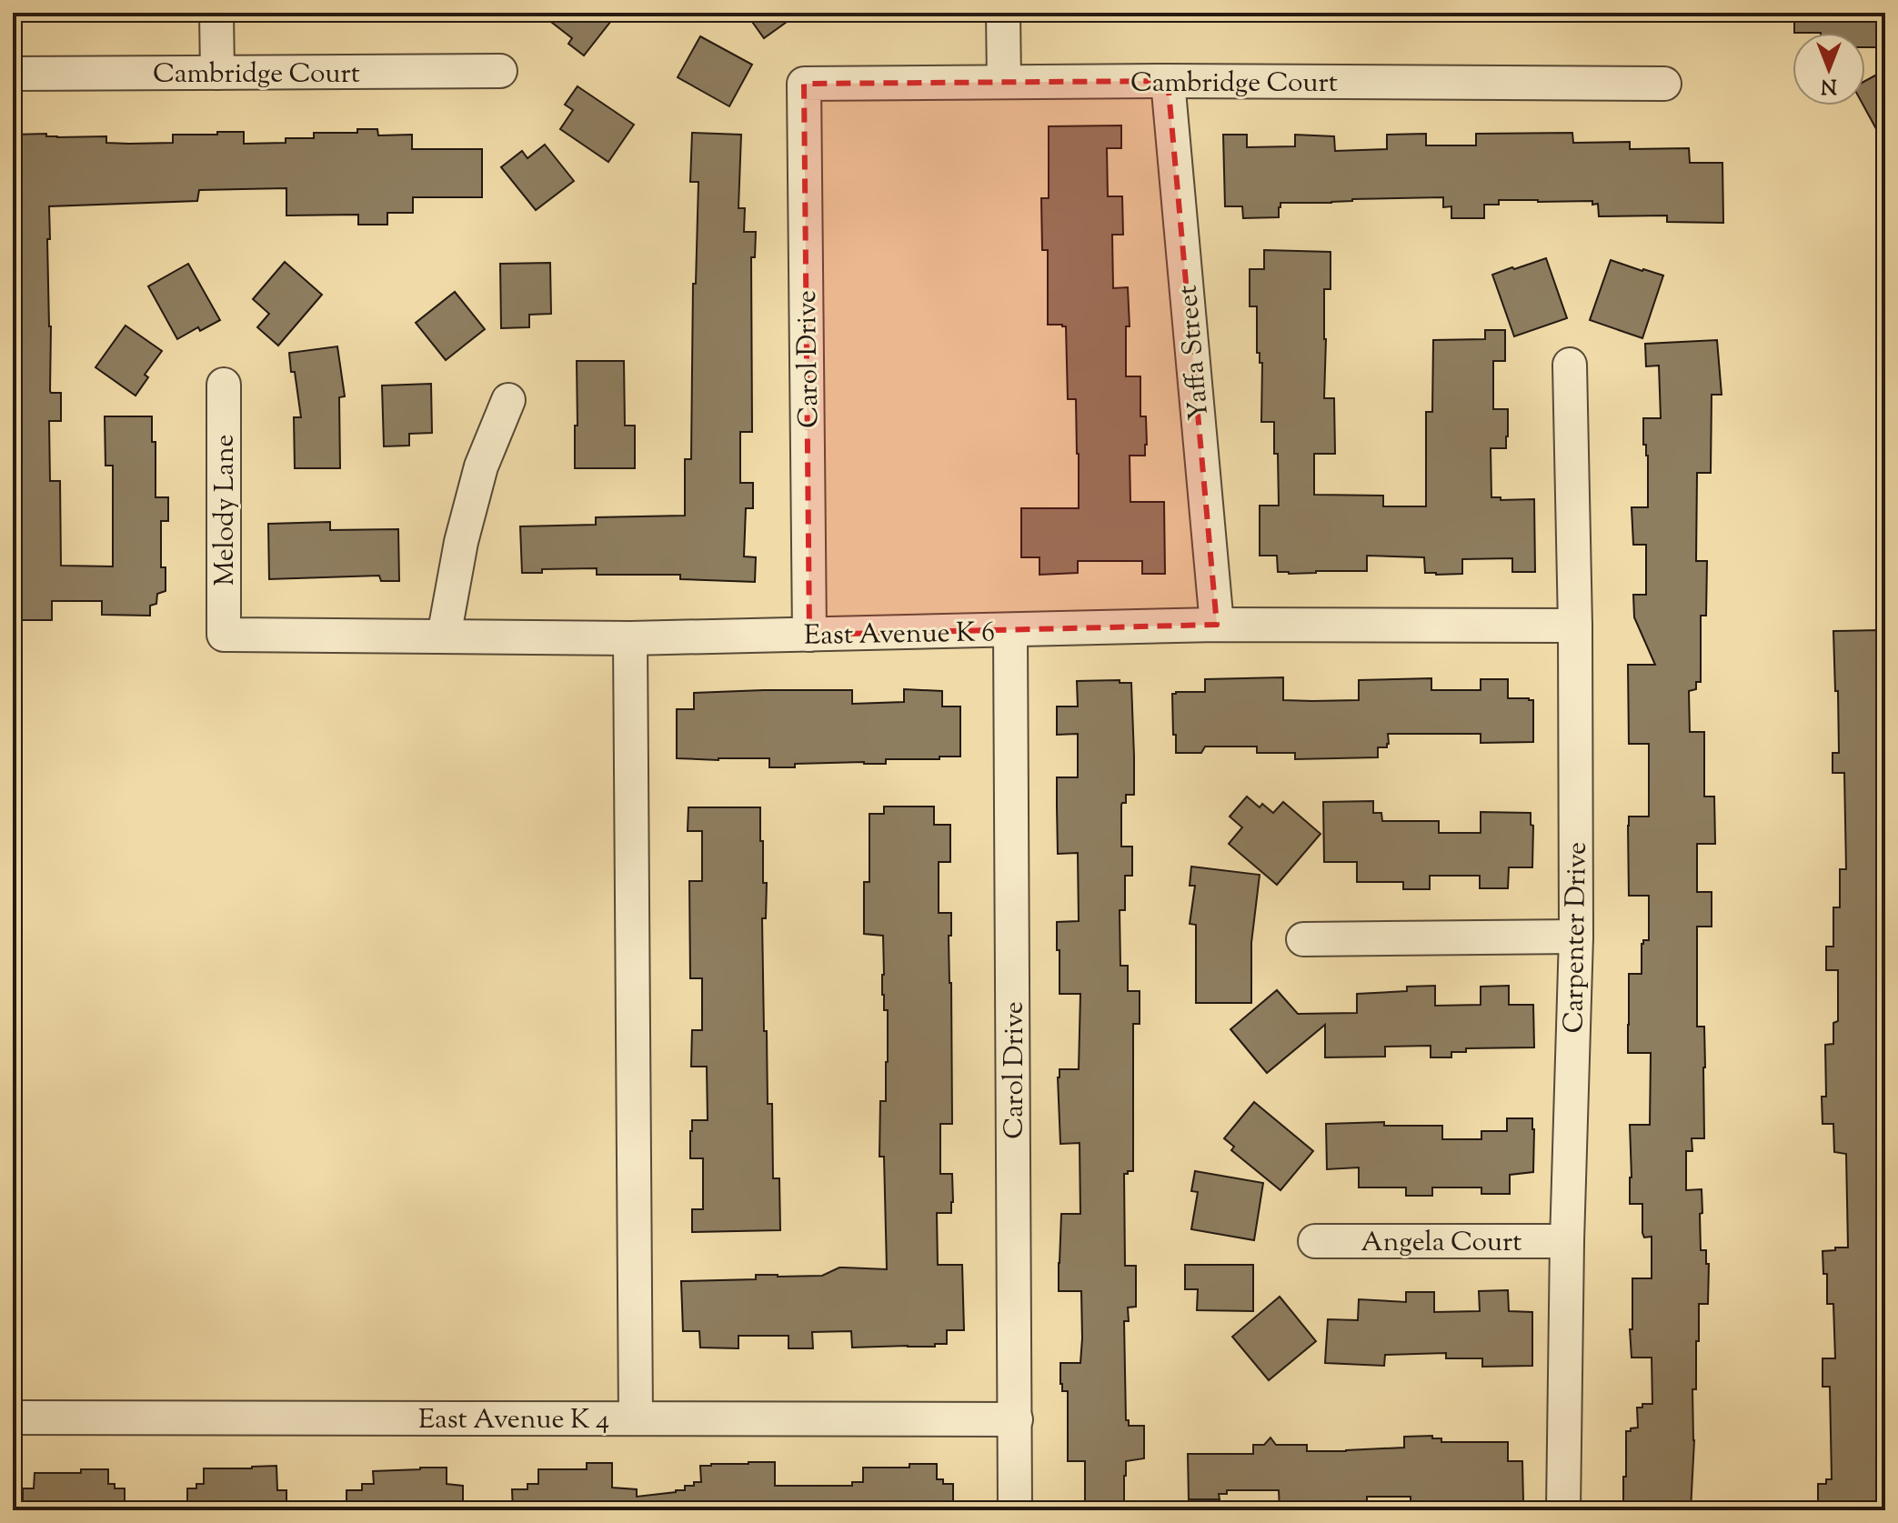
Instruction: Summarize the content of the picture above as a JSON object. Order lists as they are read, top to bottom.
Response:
{
  "streets": {
    "street": [
      "Cambridge Court",
      "Yaffa Street",
      "Carol Drive",
      "Melody Lane",
      "East Avenue K 6",
      "Carpenter Drive",
      "Angela Court",
      "East Avenue K 4"
    ]
  },
  "crossings": [
    ["Cambridge Court", "Yaffa Street"],
    ["Cambridge Court", "Carol Drive"],
    ["Yaffa Street", "East Avenue K 6"],
    ["Carol Drive", "East Avenue K 6"],
    ["Carol Drive", "East Avenue K 4"],
    ["Melody Lane", "East Avenue K 6"],
    ["East Avenue K 6", "Carpenter Drive"],
    ["Carpenter Drive", "Angela Court"]
  ],
  "north": "bottom"
}
